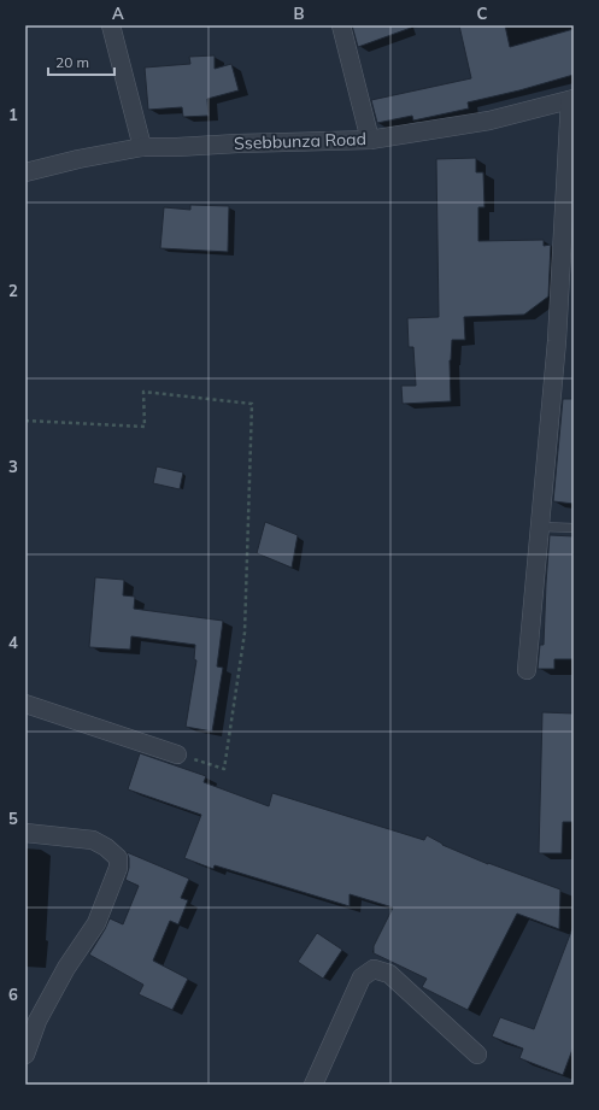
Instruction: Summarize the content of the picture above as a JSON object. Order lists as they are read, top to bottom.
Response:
{
  "streets": {
    "street": ["Ssebbunza Road"]
  },
  "scale_bar": "20 m",
  "grid": {
    "columns": ["A", "B", "C"],
    "rows": [
      "1",
      "2",
      "3",
      "4",
      "5",
      "6"
    ]
  }
}
